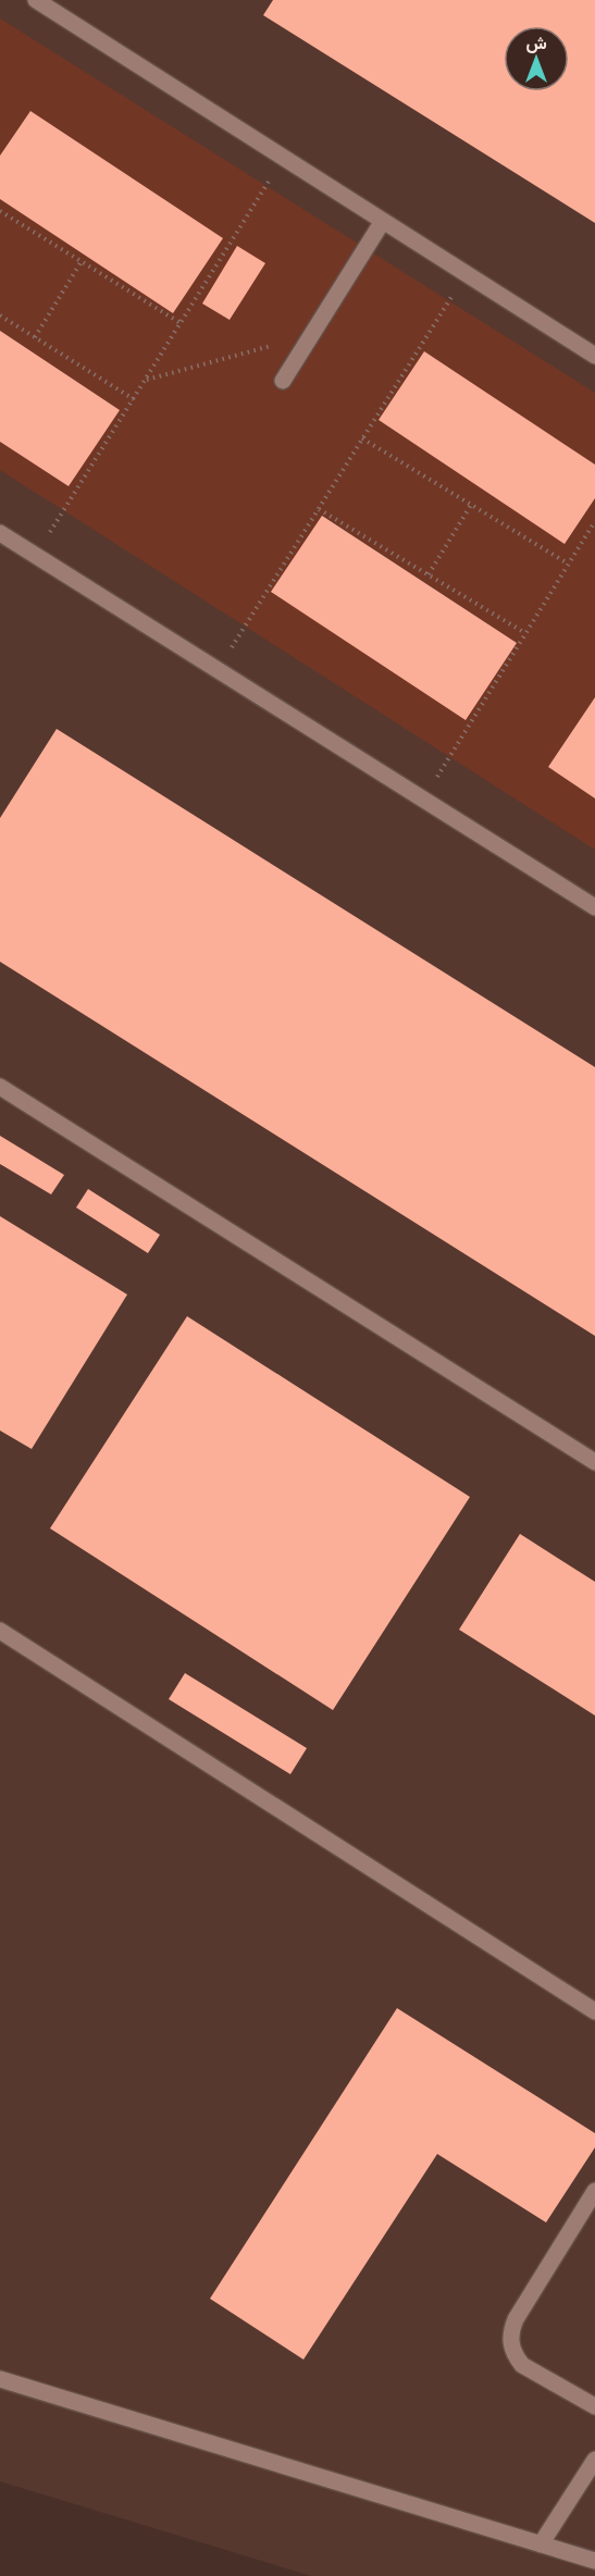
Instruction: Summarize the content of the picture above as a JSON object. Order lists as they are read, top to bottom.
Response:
{
  "north": "top"
}
